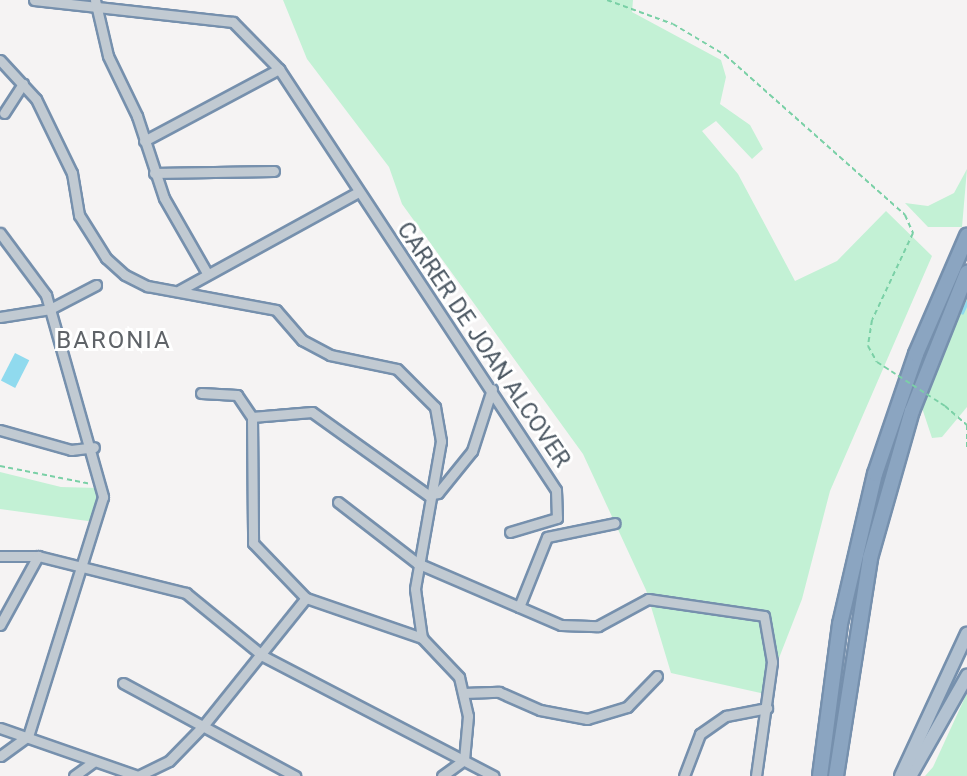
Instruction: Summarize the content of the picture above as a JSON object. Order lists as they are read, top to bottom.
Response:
{
  "streets": {
    "street": ["CARRER DE JOAN ALCOVER"]
  },
  "districts": ["BARONIA"]
}
